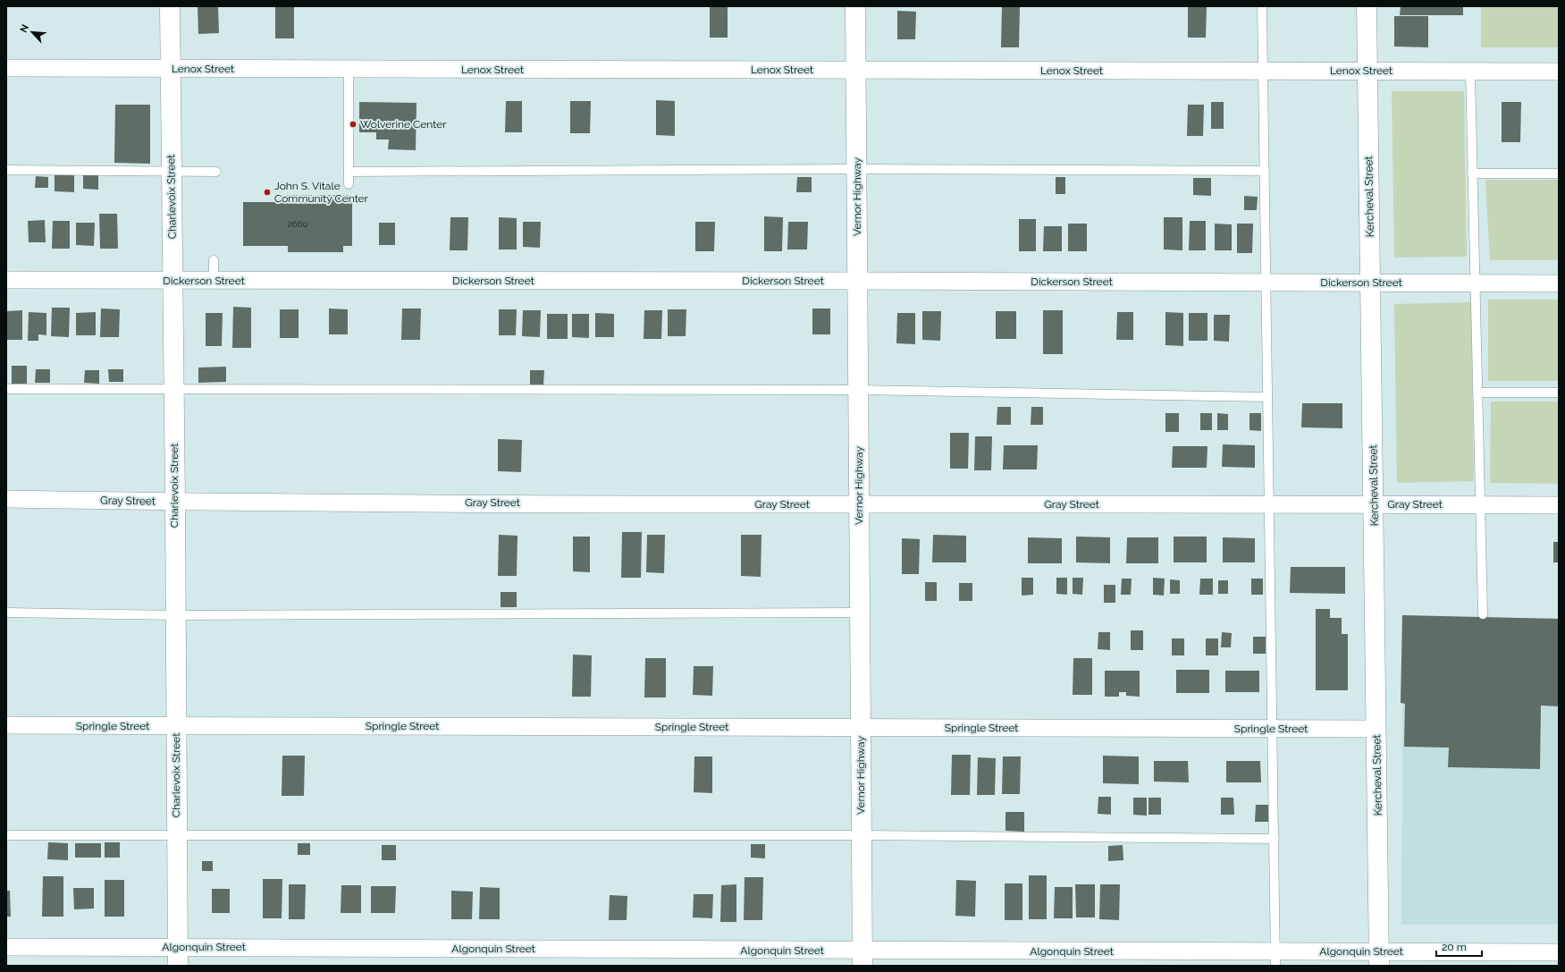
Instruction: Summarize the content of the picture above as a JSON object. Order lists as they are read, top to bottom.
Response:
{
  "streets": {
    "street": [
      "Lenox Street",
      "Charlevoix Street",
      "Vernor Highway",
      "Kercheval Street",
      "Dickerson Street",
      "Gray Street",
      "Springle Street",
      "Algonquin Street"
    ]
  },
  "crossings": [
    ["Lenox Street", "Charlevoix Street"],
    ["Lenox Street", "Vernor Highway"],
    ["Lenox Street", "Kercheval Street"],
    ["Charlevoix Street", "Dickerson Street"],
    ["Charlevoix Street", "Gray Street"],
    ["Charlevoix Street", "Springle Street"],
    ["Charlevoix Street", "Algonquin Street"],
    ["Vernor Highway", "Dickerson Street"],
    ["Vernor Highway", "Gray Street"],
    ["Vernor Highway", "Springle Street"],
    ["Vernor Highway", "Algonquin Street"],
    ["Kercheval Street", "Dickerson Street"],
    ["Kercheval Street", "Gray Street"],
    ["Kercheval Street", "Springle Street"],
    ["Kercheval Street", "Algonquin Street"]
  ],
  "places": ["Wolverine Center", "John S. Vitale Community Center"],
  "house_numbers": ["2660"],
  "scale_bar": "20 m",
  "north": "top left"
}
